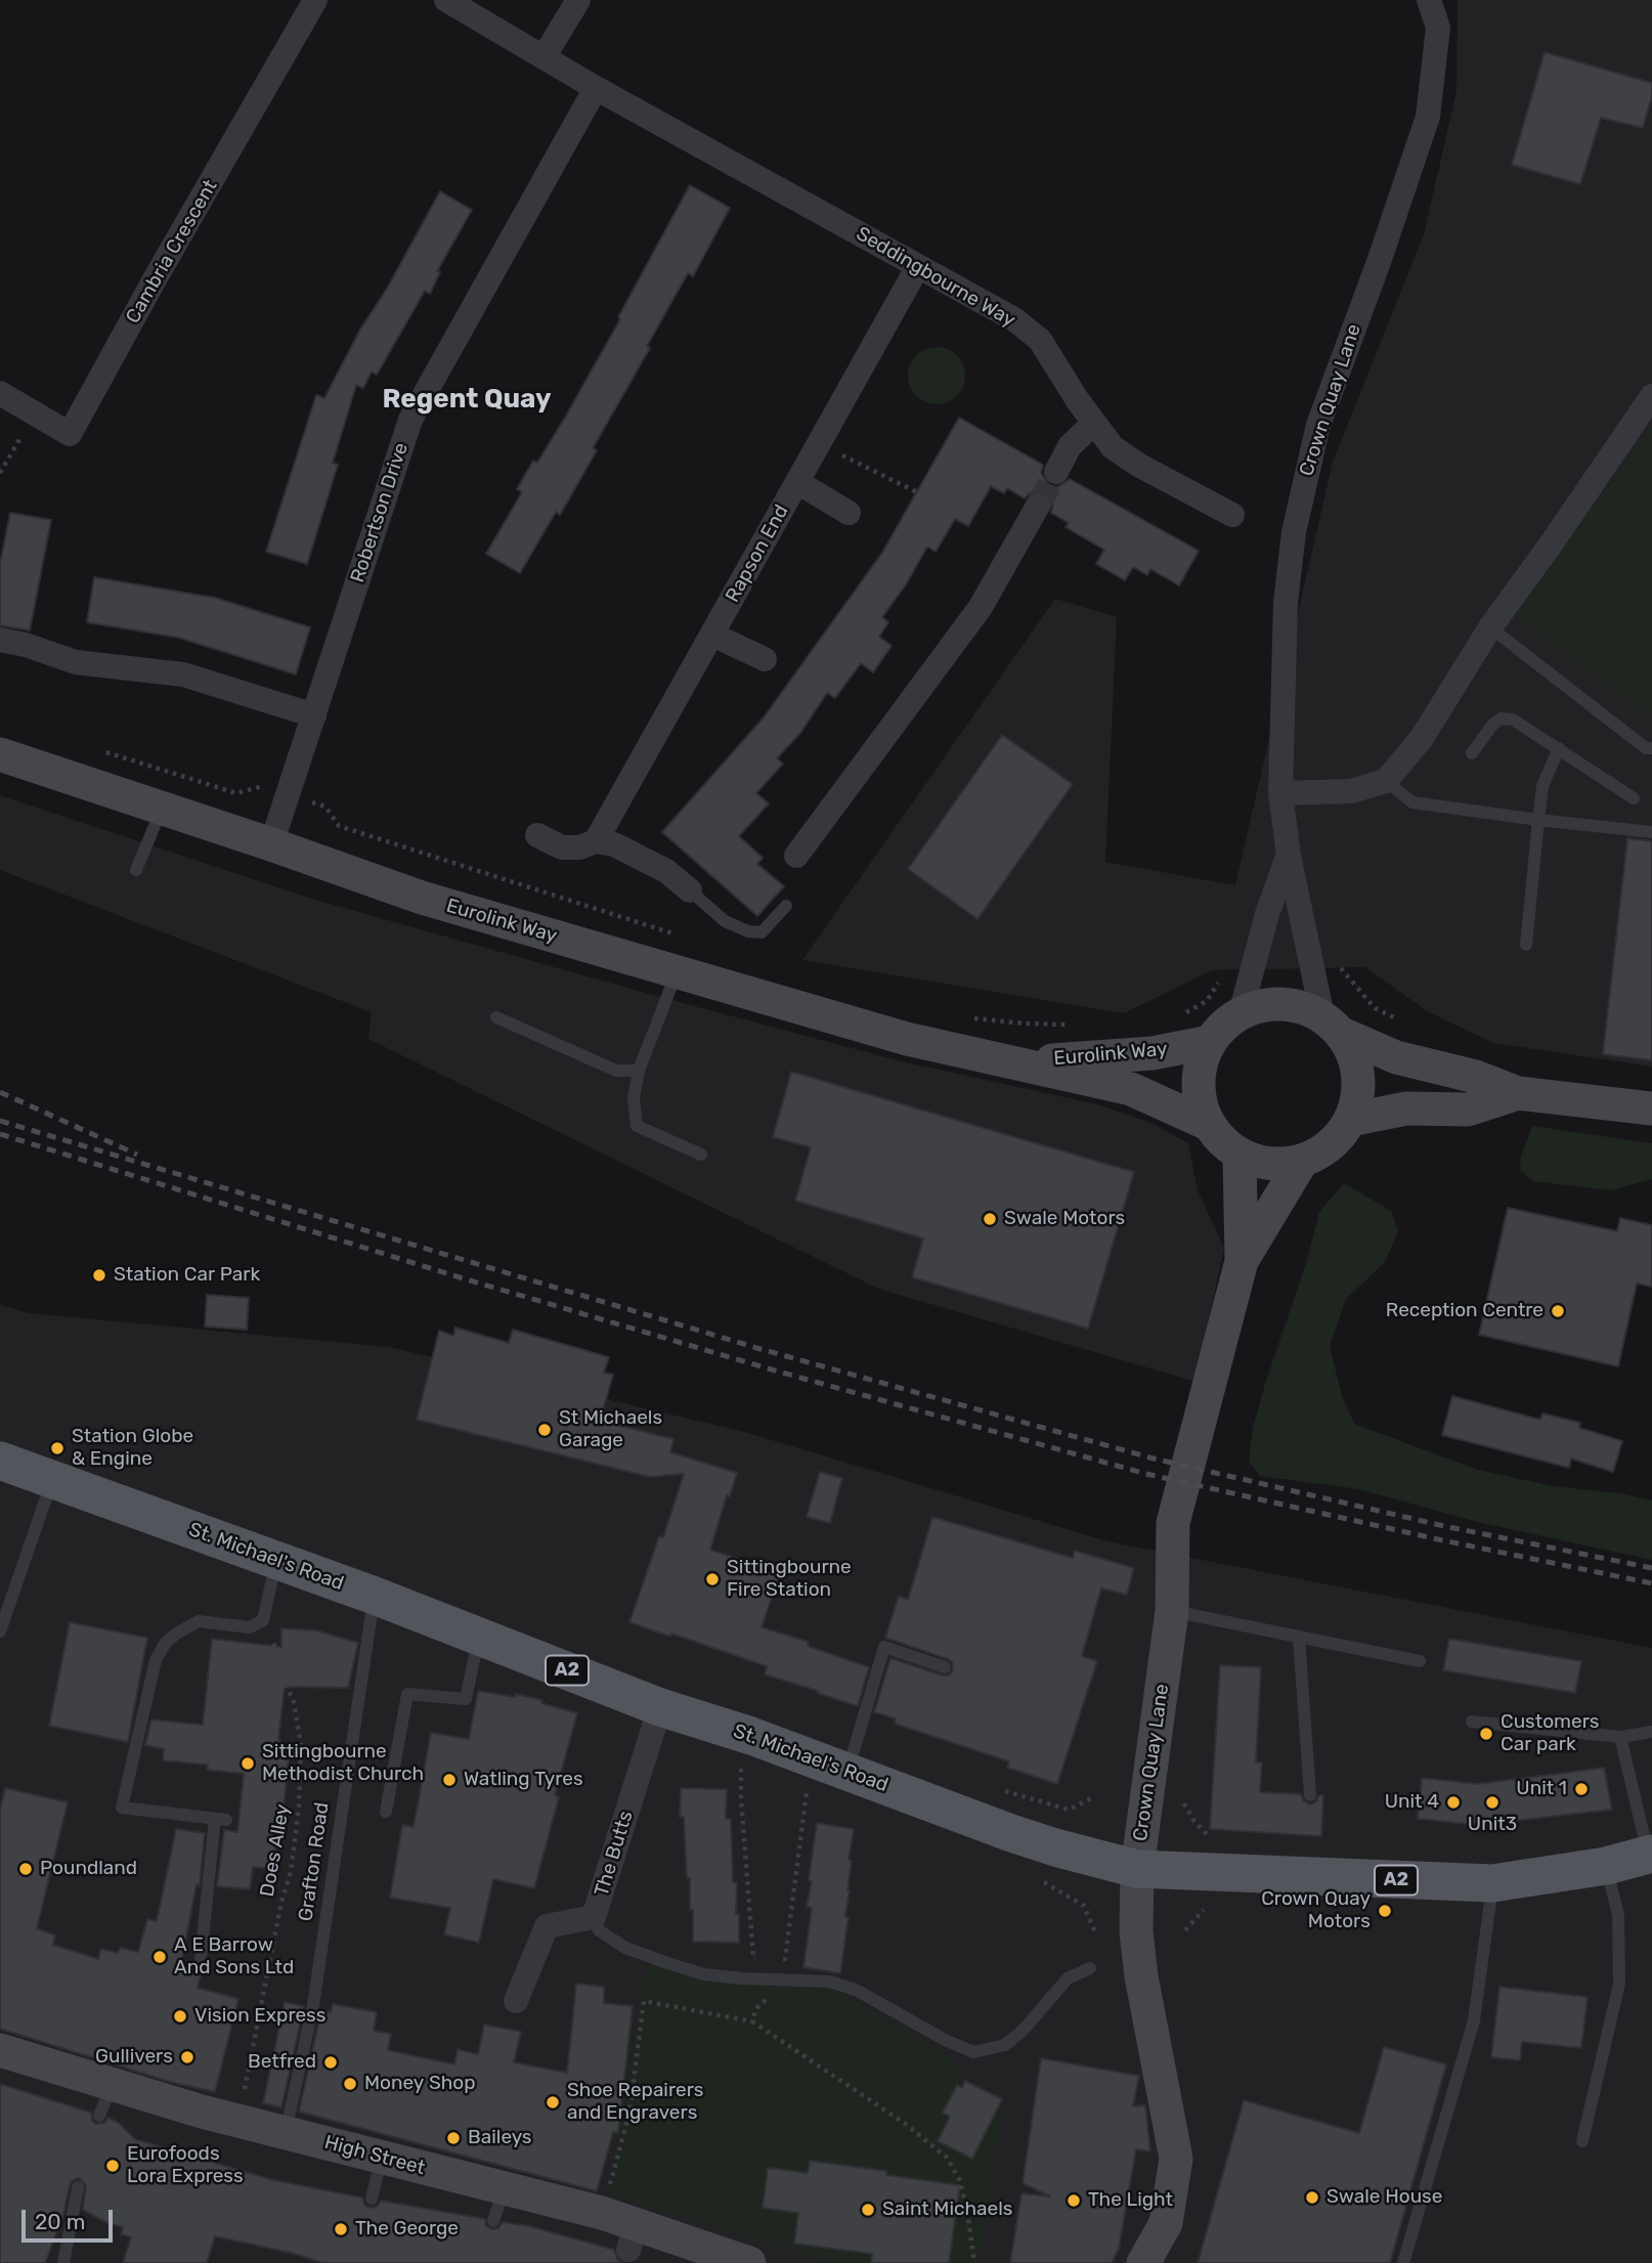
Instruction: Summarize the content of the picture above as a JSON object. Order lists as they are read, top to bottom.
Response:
{
  "streets": {
    "main road": [
      "Crown Quay Lane",
      "Eurolink Way",
      "St. Michael's Road",
      "A2",
      "High Street"
    ],
    "street": [
      "Cambria Crescent",
      "Seddingbourne Way",
      "Robertson Drive",
      "Rapson End",
      "The Butts"
    ],
    "lane": ["Grafton Road"],
    "path": ["Does Alley"]
  },
  "crossings": [
    ["Seddingbourne Way", "Robertson Drive"],
    ["Seddingbourne Way", "Rapson End"],
    ["Crown Quay Lane", "Eurolink Way"],
    ["Crown Quay Lane", "St. Michael's Road"],
    ["Robertson Drive", "Eurolink Way"],
    ["St. Michael's Road", "Does Alley"],
    ["St. Michael's Road", "The Butts"],
    ["St. Michael's Road", "Grafton Road"],
    ["Does Alley", "High Street"],
    ["Grafton Road", "High Street"]
  ],
  "districts": ["Regent Quay"],
  "places": [
    "Swale Motors",
    "Station Car Park",
    "Reception Centre",
    "St Michaels Garage",
    "Station Globe & Engine",
    "Sittingbourne Fire Station",
    "Customers Car park",
    "Sittingbourne Methodist Church",
    "Watling Tyres",
    "Unit 1",
    "Unit 4",
    "Unit3",
    "Poundland",
    "Crown Quay Motors",
    "A E Barrow And Sons Ltd",
    "Vision Express",
    "Gullivers",
    "Betfred",
    "Money Shop",
    "Shoe Repairers and Engravers",
    "Baileys",
    "Eurofoods Lora Express",
    "Swale House",
    "The Light",
    "Saint Michaels",
    "The George"
  ],
  "scale_bar": "20 m"
}
